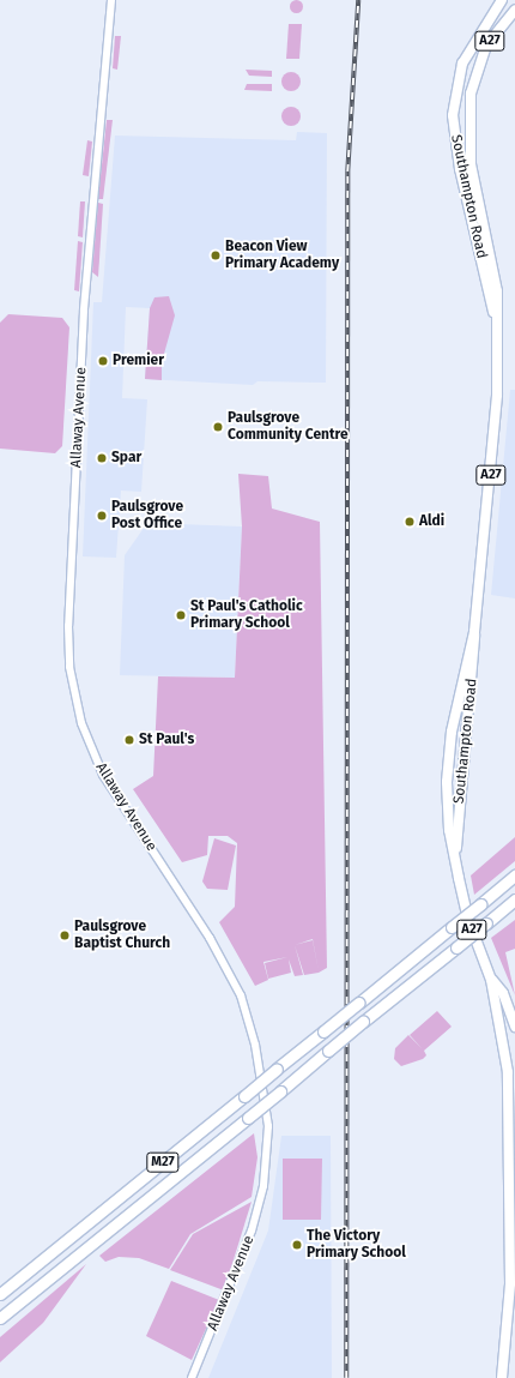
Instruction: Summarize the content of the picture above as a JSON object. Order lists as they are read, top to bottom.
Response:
{
  "streets": {
    "highway": ["M27"],
    "main road": ["A27", "Southampton Road"],
    "street": ["Allaway Avenue"]
  },
  "places": [
    "Beacon View Primary Academy",
    "Premier",
    "Paulsgrove Community Centre",
    "Spar",
    "Paulsgrove Post Office",
    "Aldi",
    "St Paul's Catholic Primary School",
    "St Paul's",
    "Paulsgrove Baptist Church",
    "The Victory Primary School"
  ]
}
